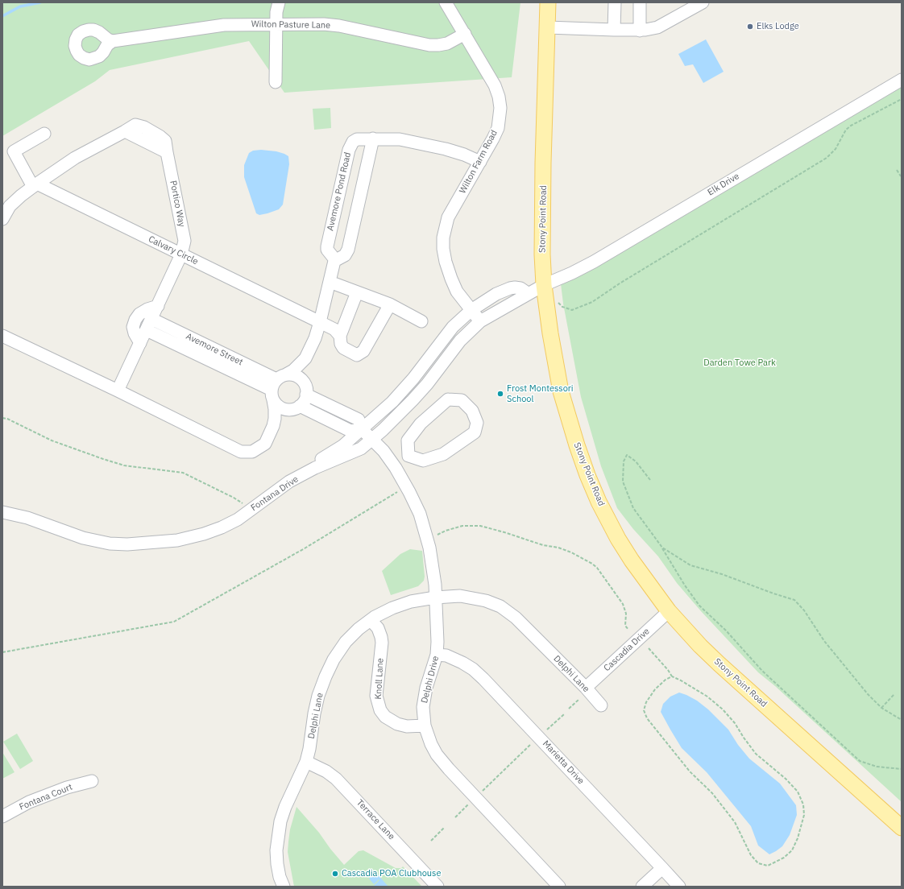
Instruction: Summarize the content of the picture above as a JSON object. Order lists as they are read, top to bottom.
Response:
{
  "streets": {
    "main road": ["Stony Point Road"],
    "street": [
      "Wilton Pasture Lane",
      "Wilton Farm Road",
      "Elk Drive",
      "Avemore Pond Road",
      "Portico Way",
      "Calvary Circle",
      "Avemore Street",
      "Fontana Drive",
      "Cascadia Drive",
      "Delphi Lane",
      "Knoll Lane",
      "Delphi Drive",
      "Marietta Drive",
      "Fontana Court",
      "Terrace Lane"
    ]
  },
  "crossings": [
    ["Wilton Pasture Lane", "Wilton Farm Road"],
    ["Wilton Farm Road", "Avemore Pond Road"],
    ["Wilton Farm Road", "Fontana Drive"],
    ["Elk Drive", "Stony Point Road"],
    ["Elk Drive", "Fontana Drive"],
    ["Portico Way", "Calvary Circle"],
    ["Portico Way", "Avemore Street"],
    ["Stony Point Road", "Cascadia Drive"],
    ["Fontana Drive", "Delphi Drive"],
    ["Cascadia Drive", "Delphi Lane"],
    ["Delphi Lane", "Knoll Lane"],
    ["Delphi Lane", "Delphi Drive"],
    ["Delphi Lane", "Terrace Lane"],
    ["Knoll Lane", "Delphi Drive"],
    ["Delphi Drive", "Marietta Drive"]
  ],
  "parks": ["Darden Towe Park"],
  "places": ["Elks Lodge", "Frost Montessori School", "Cascadia POA Clubhouse"]
}
